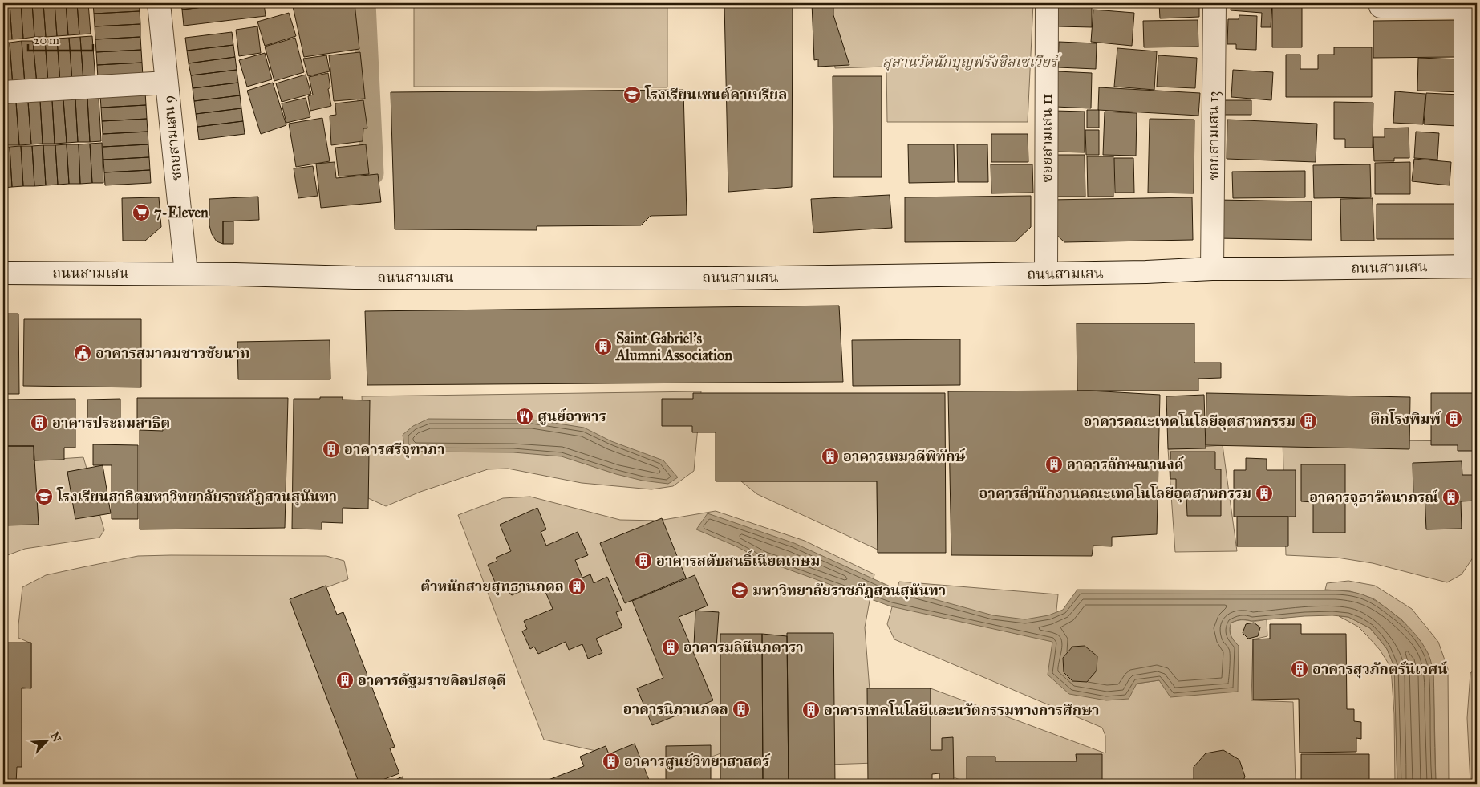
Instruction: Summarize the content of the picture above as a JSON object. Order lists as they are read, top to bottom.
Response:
{
  "streets": {
    "main road": [
      "ซอยสามเสน 13",
      "ซอยสามเสน 9",
      "ซอยสามเสน 11",
      "ถนนสามเสน"
    ]
  },
  "crossings": [
    ["ซอยสามเสน 13", "ถนนสามเสน"],
    ["ซอยสามเสน 9", "ถนนสามเสน"],
    ["ซอยสามเสน 11", "ถนนสามเสน"]
  ],
  "parks": ["สุสานวัดนักบุญฟรังซิสเซเวียร์"],
  "places": {
    "school or university": ["โรงเรียนเซนต์คาเบรียล", "โรงเรียนสาธิตมหาวิทยาลัยราชภัฏสวนสุนันทา", "มหาวิทยาลัยราชภัฏสวนสุนันทา"],
    "supermarket": ["7-Eleven"],
    "building": [
      "Saint Gabriel's Alumni Association",
      "ตึกโรงพิมพ์",
      "อาคารคณะเทคโนโลยีอุตสาหกรรม",
      "อาคารประถมสาธิต",
      "อาคารศรีจุฑาภา",
      "อาคารเหมวดีพิทักษ์",
      "อาคารลักษณานงค์",
      "อาคารสำนักงานคณะเทคโนโลยีอุตสาหกรรม",
      "อาคารจุธารัตนาภรณ์",
      "อาคารสดับสนธิ์เฉียดเกษม",
      "ตำหนักสายสุทธานภดล",
      "อาคารมลินีนภดารา",
      "อาคารสุวภักตร์นิเวศน์",
      "อาคารดัฐมราชคิลปสดุดี",
      "อาคารนิภานภดล",
      "อาคารเทคโนโลยีและนวัตกรรมทางการศึกษา",
      "อาคารศูนย์วิทยาสาสตร์"
    ],
    "public building": ["อาคารสมาคมชาวชัยนาท"],
    "restaurant": ["ศูนย์อาหาร"]
  },
  "scale_bar": "20 m",
  "north": "top right"
}
